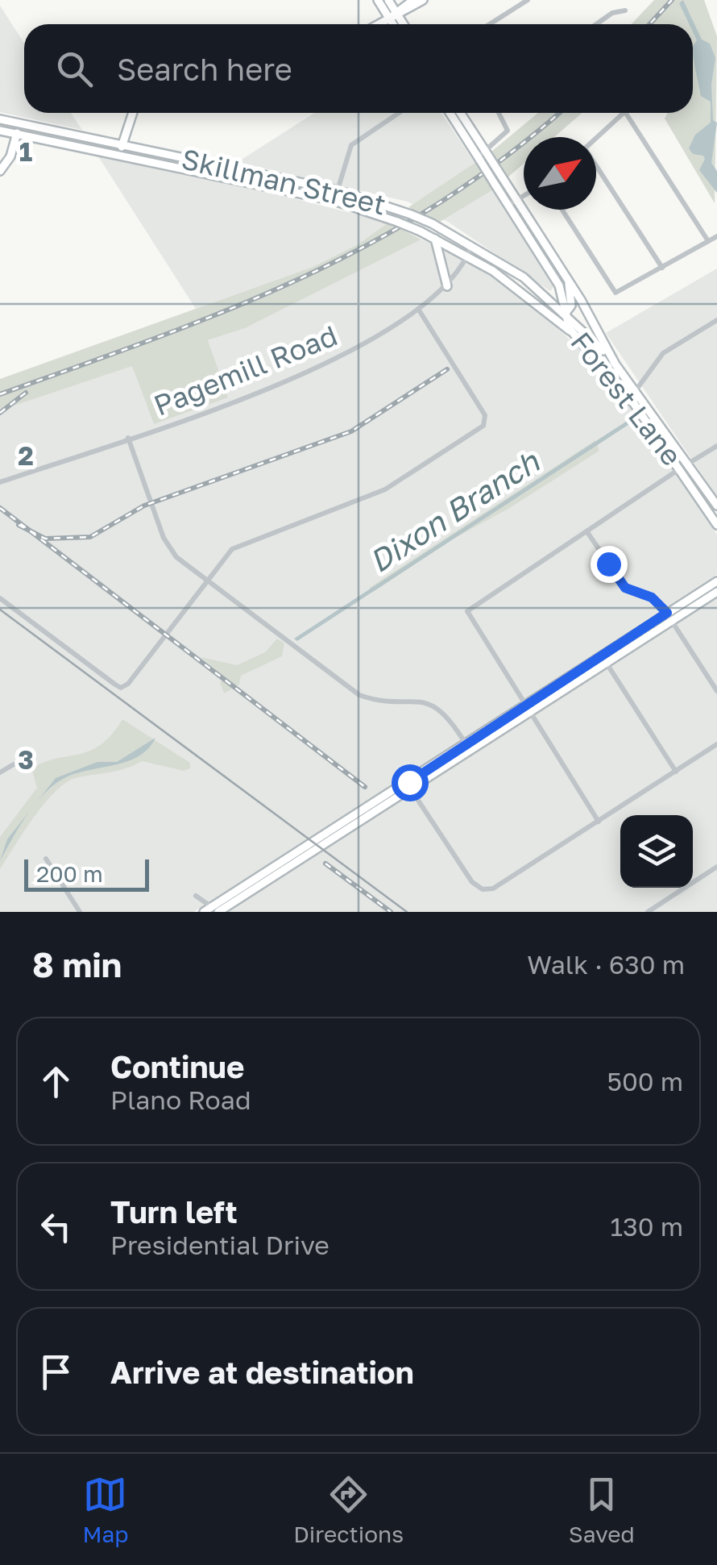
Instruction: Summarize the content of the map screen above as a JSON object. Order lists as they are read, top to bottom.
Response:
{
  "streets": {
    "main road": ["Skillman Street", "Forest Lane"],
    "street": ["Pagemill Road"]
  },
  "crossings": [
    ["Skillman Street", "Pagemill Road"],
    ["Skillman Street", "Forest Lane"]
  ],
  "water": ["Dixon Branch"],
  "scale_bar": "200 m",
  "north": "top right",
  "page": {
    "search": "Search here",
    "scale": "200 m",
    "heading": ["8 min", "Walk · 630 m"],
    "list": [
      ["Continue", "Plano Road", "500 m"],
      ["Turn left", "Presidential Drive", "130 m"],
      "Arrive at destination"
    ],
    "nav": ["Map", "Directions", "Saved"]
  },
  "grid": {
    "rows": ["1", "2", "3"]
  }
}
